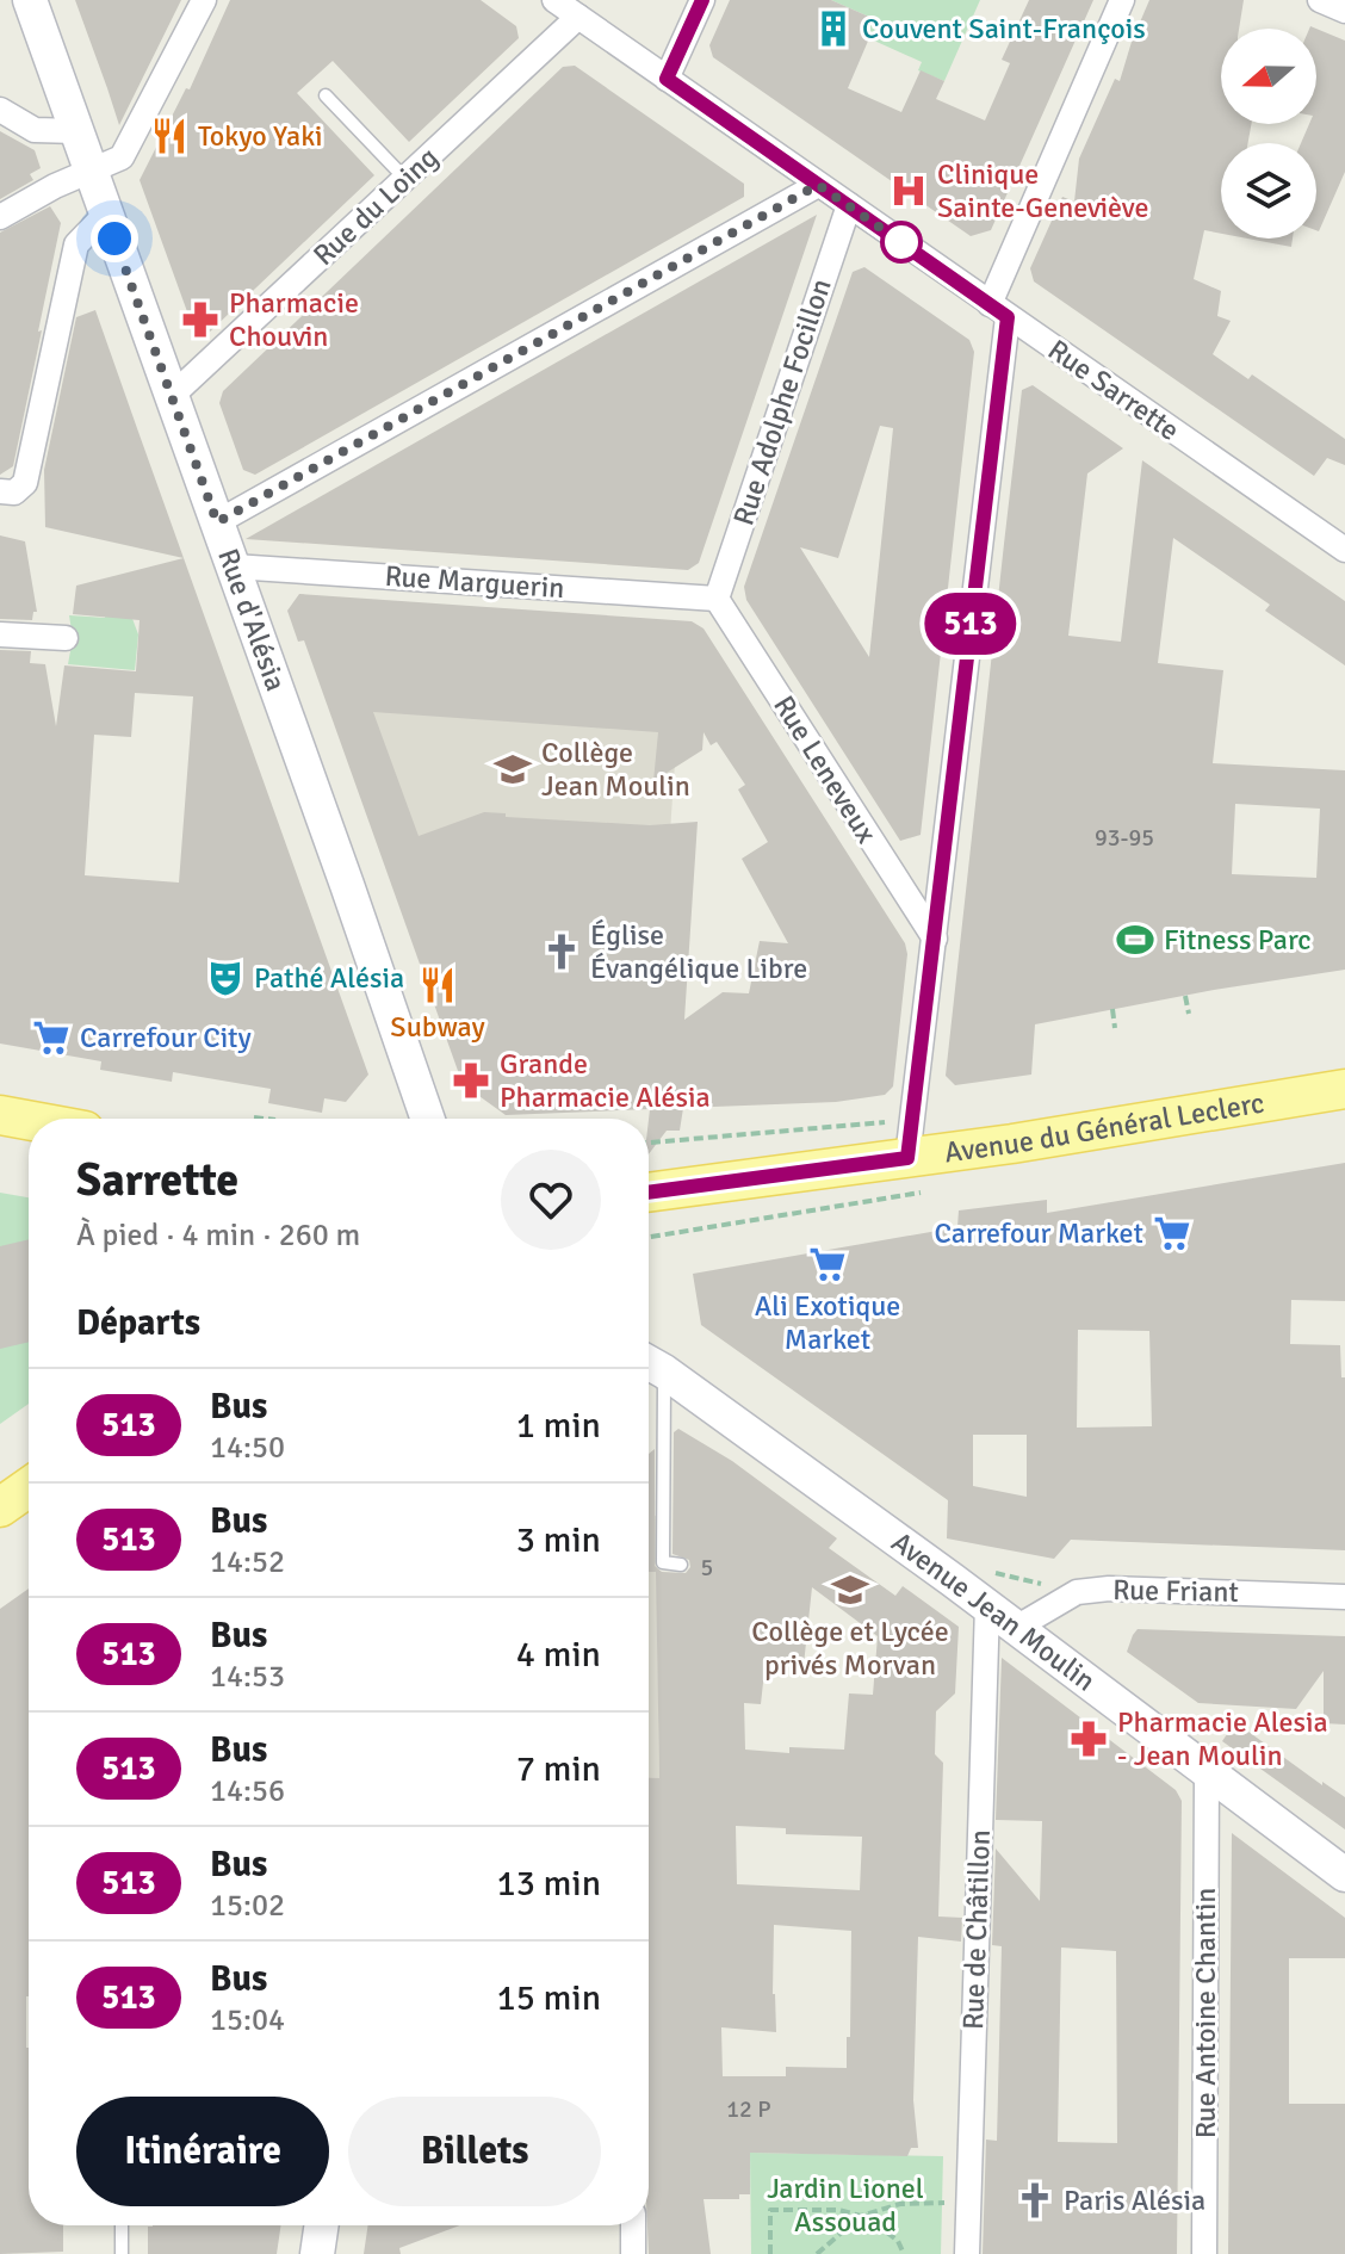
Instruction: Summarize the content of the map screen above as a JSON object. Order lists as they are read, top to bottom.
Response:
{
  "streets": {
    "main road": ["Rue d'Alésia", "Avenue du Général Leclerc", "Avenue Jean Moulin"],
    "street": [
      "Rue du Loing",
      "Rue Sarrette",
      "Rue Adolphe Focillon",
      "Rue Marguerin",
      "Rue Leneveux",
      "Rue Friant",
      "Rue de Châtillon",
      "Rue Antoine Chantin"
    ]
  },
  "crossings": [
    ["Rue du Loing", "Rue Sarrette"],
    ["Rue du Loing", "Rue d'Alésia"],
    ["Rue Sarrette", "Rue Adolphe Focillon"],
    ["Rue Adolphe Focillon", "Rue Marguerin"],
    ["Rue Adolphe Focillon", "Rue Leneveux"],
    ["Rue Marguerin", "Rue d'Alésia"],
    ["Rue Marguerin", "Rue Leneveux"],
    ["Rue Friant", "Avenue Jean Moulin"],
    ["Avenue Jean Moulin", "Rue de Châtillon"],
    ["Avenue Jean Moulin", "Rue Antoine Chantin"]
  ],
  "parks": ["Jardin Lionel Assouad"],
  "places": {
    "building": ["Couvent Saint-François"],
    "restaurant": ["Tokyo Yaki", "Subway"],
    "hospital": ["Clinique Sainte-Geneviève"],
    "pharmacy": ["Pharmacie Chouvin", "Grande Pharmacie Alésia", "Pharmacie Alesia - Jean Moulin"],
    "school or university": ["Collège Jean Moulin", "Collège et Lycée privés Morvan"],
    "sports": ["Fitness Parc"],
    "church": ["Église Évangélique Libre", "Paris Alésia"],
    "theatre": ["Pathé Alésia"],
    "supermarket": ["Carrefour City", "Carrefour Market", "Ali Exotique Market"]
  },
  "lines": ["bus line 513"],
  "house_numbers": ["93-95", "5", "12 P"],
  "north": "left",
  "page": {
    "on_map": "513",
    "heading": [
      ["Sarrette", "À pied · 4 min · 260 m"],
      "Départs"
    ],
    "list": [
      {
        "mark": "513",
        "name": "Bus",
        "note": "14:50",
        "value": "1 min"
      },
      {
        "mark": "513",
        "name": "Bus",
        "note": "14:52",
        "value": "3 min"
      },
      {
        "mark": "513",
        "name": "Bus",
        "note": "14:53",
        "value": "4 min"
      },
      {
        "mark": "513",
        "name": "Bus",
        "note": "14:56",
        "value": "7 min"
      },
      {
        "mark": "513",
        "name": "Bus",
        "note": "15:02",
        "value": "13 min"
      },
      {
        "mark": "513",
        "name": "Bus",
        "note": "15:04",
        "value": "15 min"
      }
    ],
    "buttons": ["Itinéraire", "Billets"]
  }
}
